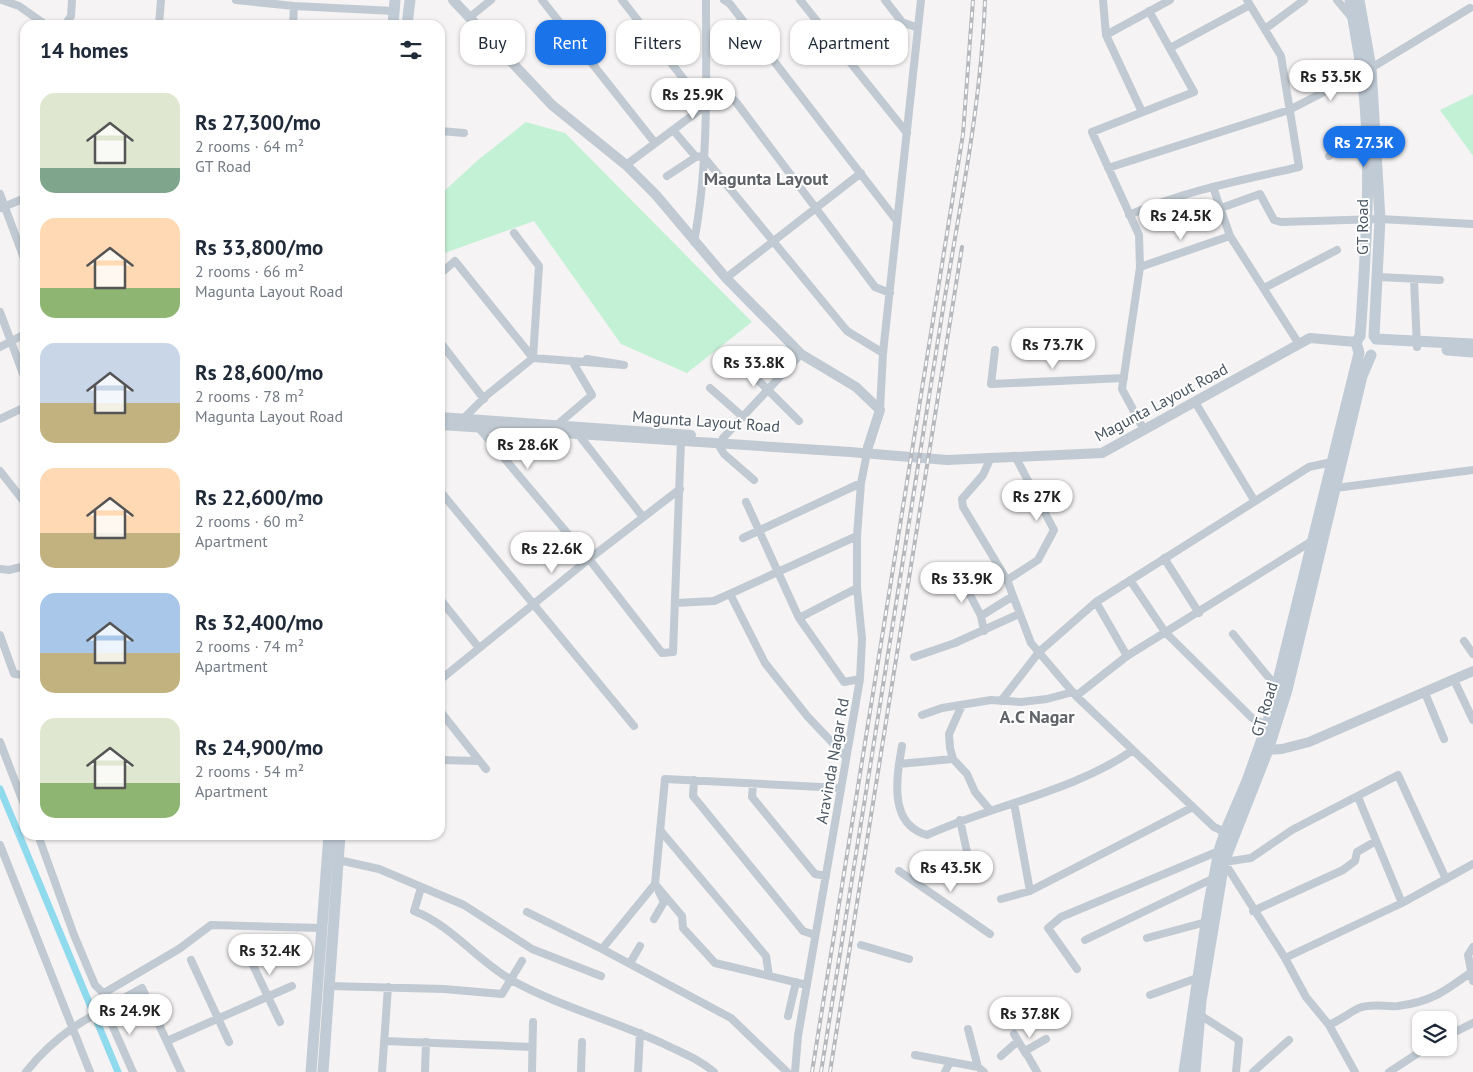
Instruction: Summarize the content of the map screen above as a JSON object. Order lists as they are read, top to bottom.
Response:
{
  "streets": {
    "main road": ["GT Road"],
    "street": ["Magunta Layout Road", "Aravinda Nagar Rd"]
  },
  "crossings": [
    ["Magunta Layout Road", "Aravinda Nagar Rd"]
  ],
  "districts": ["Magunta Layout", "A.C Nagar"],
  "page": {
    "chip": [
      "Buy",
      "Rent",
      "Filters",
      "New",
      "Apartment"
    ],
    "heading": "14 homes",
    "price": [
      "Rs 53.5K",
      "Rs 25.9K",
      "Rs 27.3K",
      "Rs 24.5K",
      "Rs 73.7K",
      "Rs 33.8K",
      "Rs 28.6K",
      "Rs 27K",
      "Rs 22.6K",
      "Rs 33.9K",
      "Rs 43.5K",
      "Rs 32.4K",
      "Rs 24.9K",
      "Rs 37.8K"
    ],
    "list": [
      {
        "name": "Rs 27,300/mo",
        "note": "2 rooms · 64 m² · GT Road"
      },
      {
        "name": "Rs 33,800/mo",
        "note": "2 rooms · 66 m² · Magunta Layout Road"
      },
      {
        "name": "Rs 28,600/mo",
        "note": "2 rooms · 78 m² · Magunta Layout Road"
      },
      {
        "name": "Rs 22,600/mo",
        "note": "2 rooms · 60 m² · Apartment"
      },
      {
        "name": "Rs 32,400/mo",
        "note": "2 rooms · 74 m² · Apartment"
      },
      {
        "name": "Rs 24,900/mo",
        "note": "2 rooms · 54 m² · Apartment"
      }
    ]
  }
}
